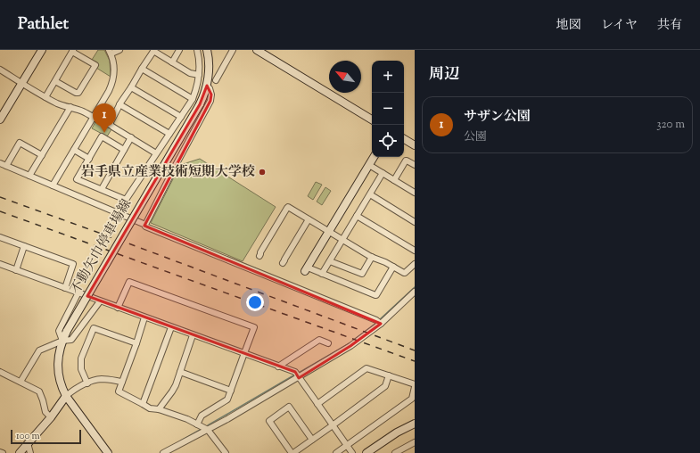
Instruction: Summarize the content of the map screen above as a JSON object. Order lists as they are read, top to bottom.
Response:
{
  "streets": {
    "street": ["不動矢巾停車場線"]
  },
  "places": ["岩手県立産業技術短期大学校"],
  "scale_bar": "100 m",
  "north": "top left",
  "page": {
    "header": "Pathlet",
    "nav": ["地図", "レイヤ", "共有"],
    "heading": "周辺",
    "map_buttons": ["+", "−"],
    "list": [
      {
        "mark": "1",
        "name": "サザン公園",
        "note": "公園",
        "value": "320 m"
      }
    ],
    "pins": "1",
    "scale": "100 m"
  }
}
